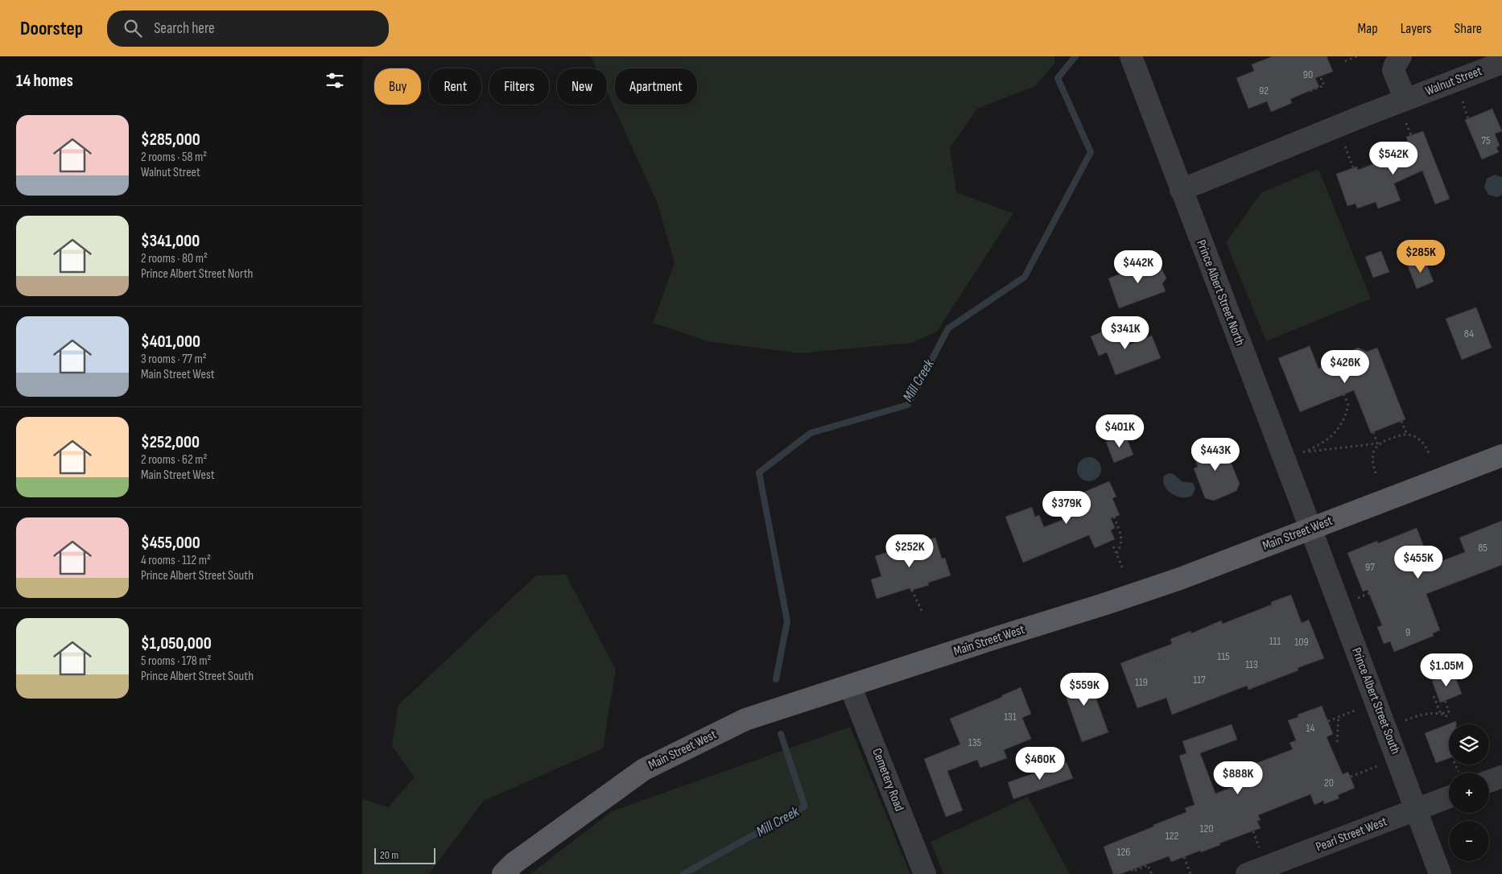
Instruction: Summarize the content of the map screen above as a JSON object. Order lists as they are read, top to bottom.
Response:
{
  "streets": {
    "main road": ["Main Street West"],
    "street": [
      "Walnut Street",
      "Prince Albert Street North",
      "Prince Albert Street South",
      "Cemetery Road",
      "Pearl Street West"
    ]
  },
  "crossings": [
    ["Walnut Street", "Prince Albert Street North"],
    ["Prince Albert Street North", "Main Street West"],
    ["Prince Albert Street North", "Prince Albert Street South"],
    ["Main Street West", "Prince Albert Street South"],
    ["Main Street West", "Cemetery Road"],
    ["Prince Albert Street South", "Pearl Street West"]
  ],
  "water": ["Mill Creek"],
  "house_numbers": [
    "90",
    "92",
    "75",
    "84",
    "85",
    "97",
    "9",
    "111",
    "109",
    "115",
    "113",
    "117",
    "119",
    "131",
    "14",
    "135",
    "20",
    "120",
    "122",
    "126"
  ],
  "scale_bar": "20 m",
  "page": {
    "header": "Doorstep",
    "search": "Search here",
    "nav": ["Map", "Layers", "Share"],
    "heading": "14 homes",
    "chip": [
      "Buy",
      "Rent",
      "Filters",
      "New",
      "Apartment"
    ],
    "list": [
      {
        "name": "$285,000",
        "note": "2 rooms · 58 m² · Walnut Street"
      },
      {
        "name": "$341,000",
        "note": "2 rooms · 80 m² · Prince Albert Street North"
      },
      {
        "name": "$401,000",
        "note": "3 rooms · 77 m² · Main Street West"
      },
      {
        "name": "$252,000",
        "note": "2 rooms · 62 m² · Main Street West"
      },
      {
        "name": "$455,000",
        "note": "4 rooms · 112 m² · Prince Albert Street South"
      },
      {
        "name": "$1,050,000",
        "note": "5 rooms · 178 m² · Prince Albert Street South"
      }
    ],
    "price": [
      "$542K",
      "$285K",
      "$442K",
      "$341K",
      "$426K",
      "$401K",
      "$443K",
      "$379K",
      "$252K",
      "$455K",
      "$1.05M",
      "$559K",
      "$460K",
      "$888K"
    ],
    "map_buttons": ["+", "−"],
    "scale": "20 m"
  }
}
